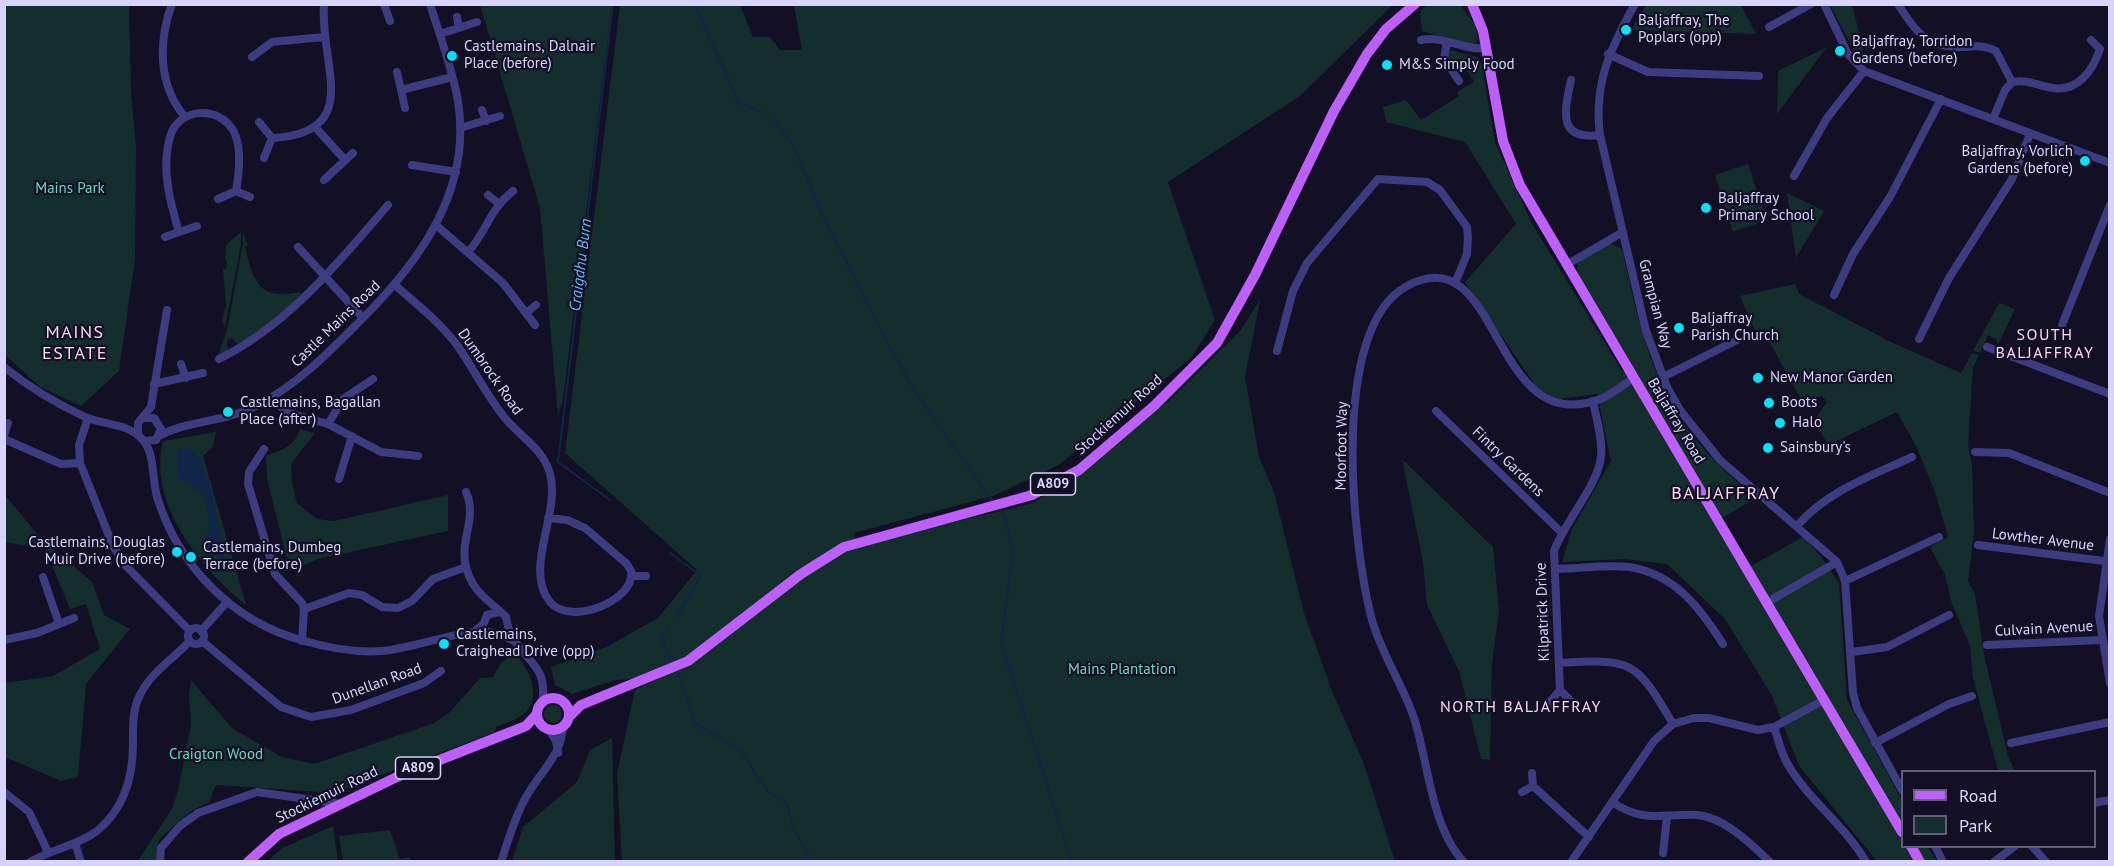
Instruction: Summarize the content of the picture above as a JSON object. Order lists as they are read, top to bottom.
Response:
{
  "streets": {
    "main road": ["Stockiemuir Road", "Baljaffray Road", "A809"],
    "street": [
      "Grampian Way",
      "Castle Mains Road",
      "Dumbrock Road",
      "Moorfoot Way",
      "Fintry Gardens",
      "Lowther Avenue",
      "Kilpatrick Drive",
      "Culvain Avenue",
      "Dunellan Road"
    ]
  },
  "crossings": [
    ["Castle Mains Road", "Dumbrock Road"],
    ["Fintry Gardens", "Kilpatrick Drive"]
  ],
  "districts": [
    "MAINS ESTATE",
    "SOUTH BALJAFFRAY",
    "BALJAFFRAY",
    "NORTH BALJAFFRAY"
  ],
  "water": ["Craigdhu Burn"],
  "parks": ["Mains Park", "Mains Plantation", "Craigton Wood"],
  "places": [
    "Baljaffray, The Poplars (opp)",
    "Baljaffray, Torridon Gardens (before)",
    "Castlemains, Dalnair Place (before)",
    "M&S Simply Food",
    "Baljaffray, Vorlich Gardens (before)",
    "Baljaffray Primary School",
    "Baljaffray Parish Church",
    "New Manor Garden",
    "Boots",
    "Castlemains, Bagallan Place (after)",
    "Halo",
    "Sainsbury's",
    "Castlemains, Douglas Muir Drive (before)",
    "Castlemains, Dumbeg Terrace (before)",
    "Castlemains, Craighead Drive (opp)"
  ],
  "legend": ["Road", "Park"]
}
